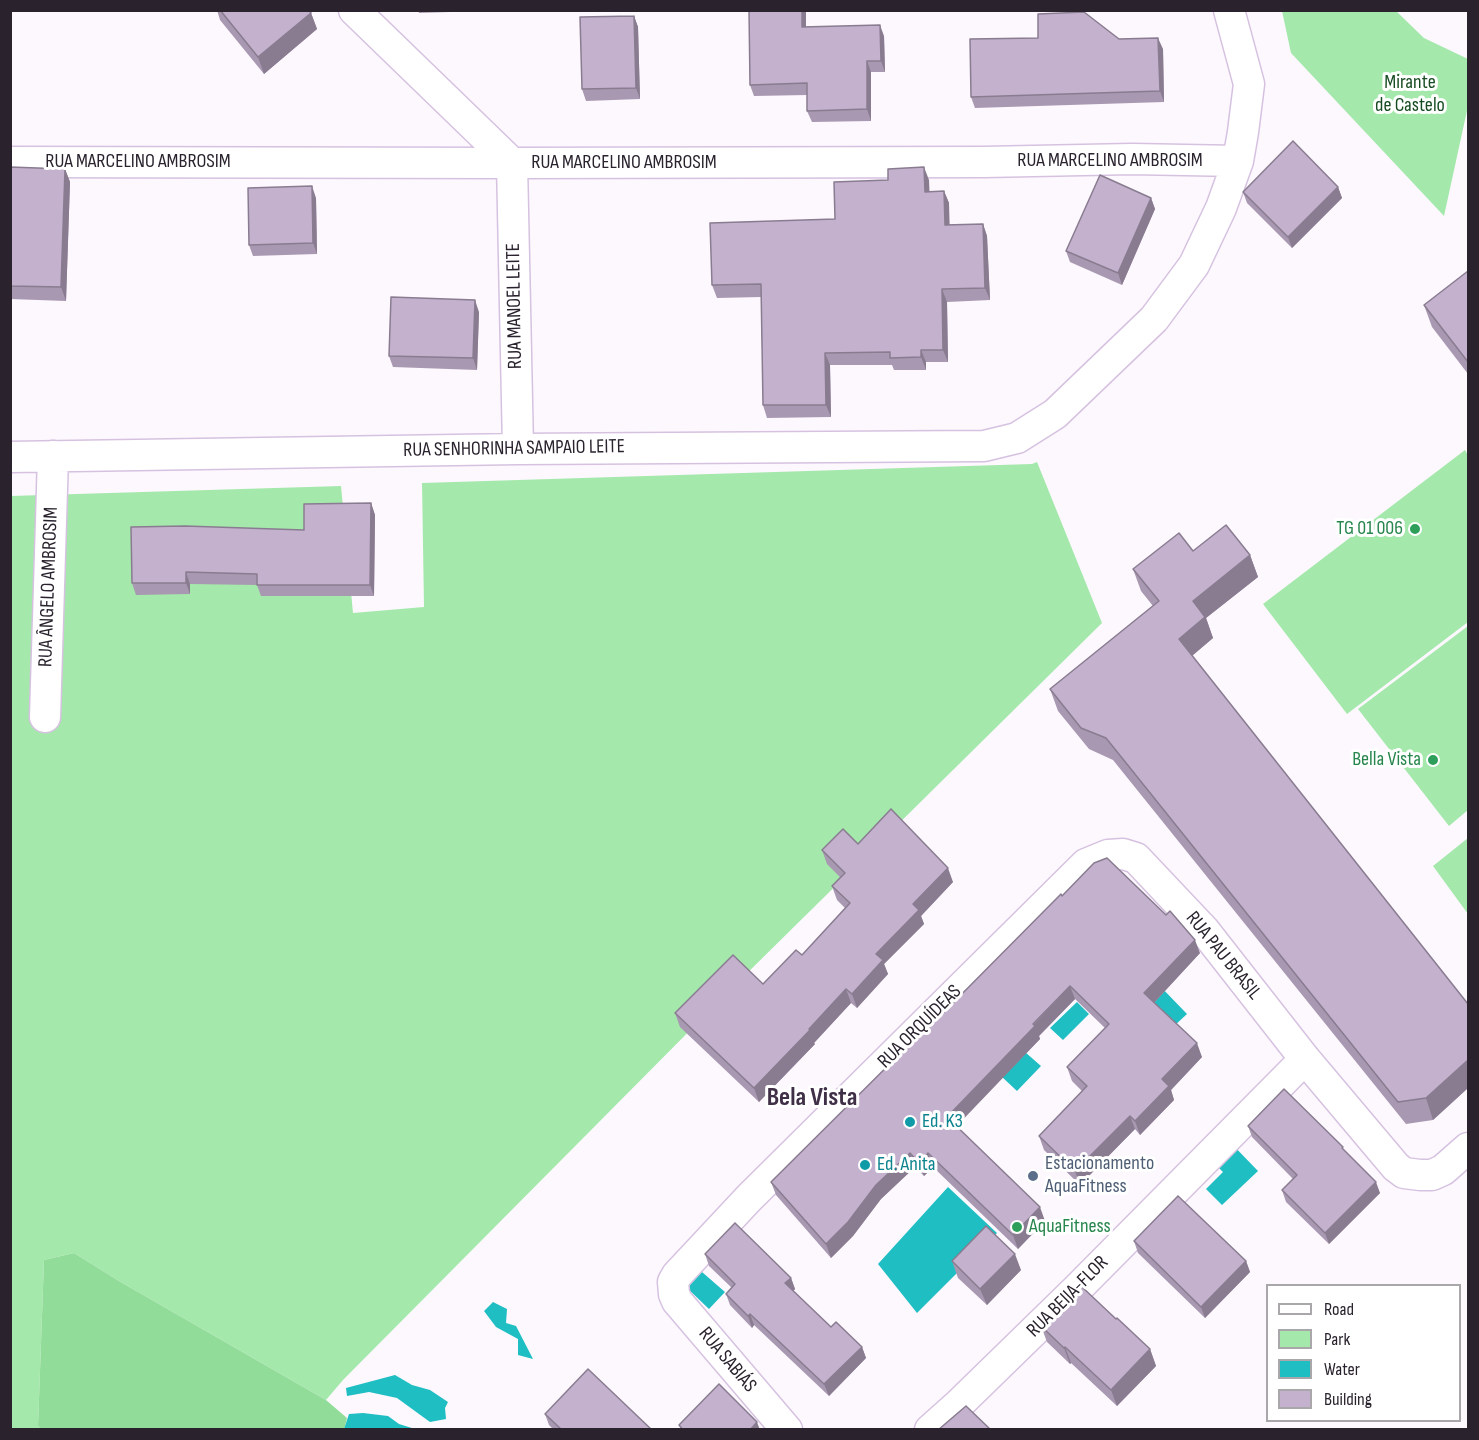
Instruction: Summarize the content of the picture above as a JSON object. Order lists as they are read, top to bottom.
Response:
{
  "streets": {
    "street": [
      "RUA MARCELINO AMBROSIM",
      "RUA MANOEL LEITE",
      "RUA SENHORINHA SAMPAIO LEITE",
      "RUA ÂNGELO AMBROSIM",
      "RUA PAU BRASIL",
      "RUA ORQUÍDEAS",
      "RUA BEIJA-FLOR",
      "RUA SABIÁS"
    ]
  },
  "crossings": [
    ["RUA MARCELINO AMBROSIM", "RUA MANOEL LEITE"],
    ["RUA MARCELINO AMBROSIM", "RUA SENHORINHA SAMPAIO LEITE"],
    ["RUA MANOEL LEITE", "RUA SENHORINHA SAMPAIO LEITE"],
    ["RUA SENHORINHA SAMPAIO LEITE", "RUA ÂNGELO AMBROSIM"],
    ["RUA PAU BRASIL", "RUA ORQUÍDEAS"],
    ["RUA PAU BRASIL", "RUA BEIJA-FLOR"],
    ["RUA ORQUÍDEAS", "RUA SABIÁS"]
  ],
  "districts": ["Bela Vista"],
  "parks": ["Mirante de Castelo"],
  "places": [
    "TG 01 006",
    "Bella Vista",
    "Ed. K3",
    "Ed. Anita",
    "Estacionamento AquaFitness",
    "AquaFitness"
  ],
  "legend": [
    "Road",
    "Park",
    "Water",
    "Building"
  ]
}
